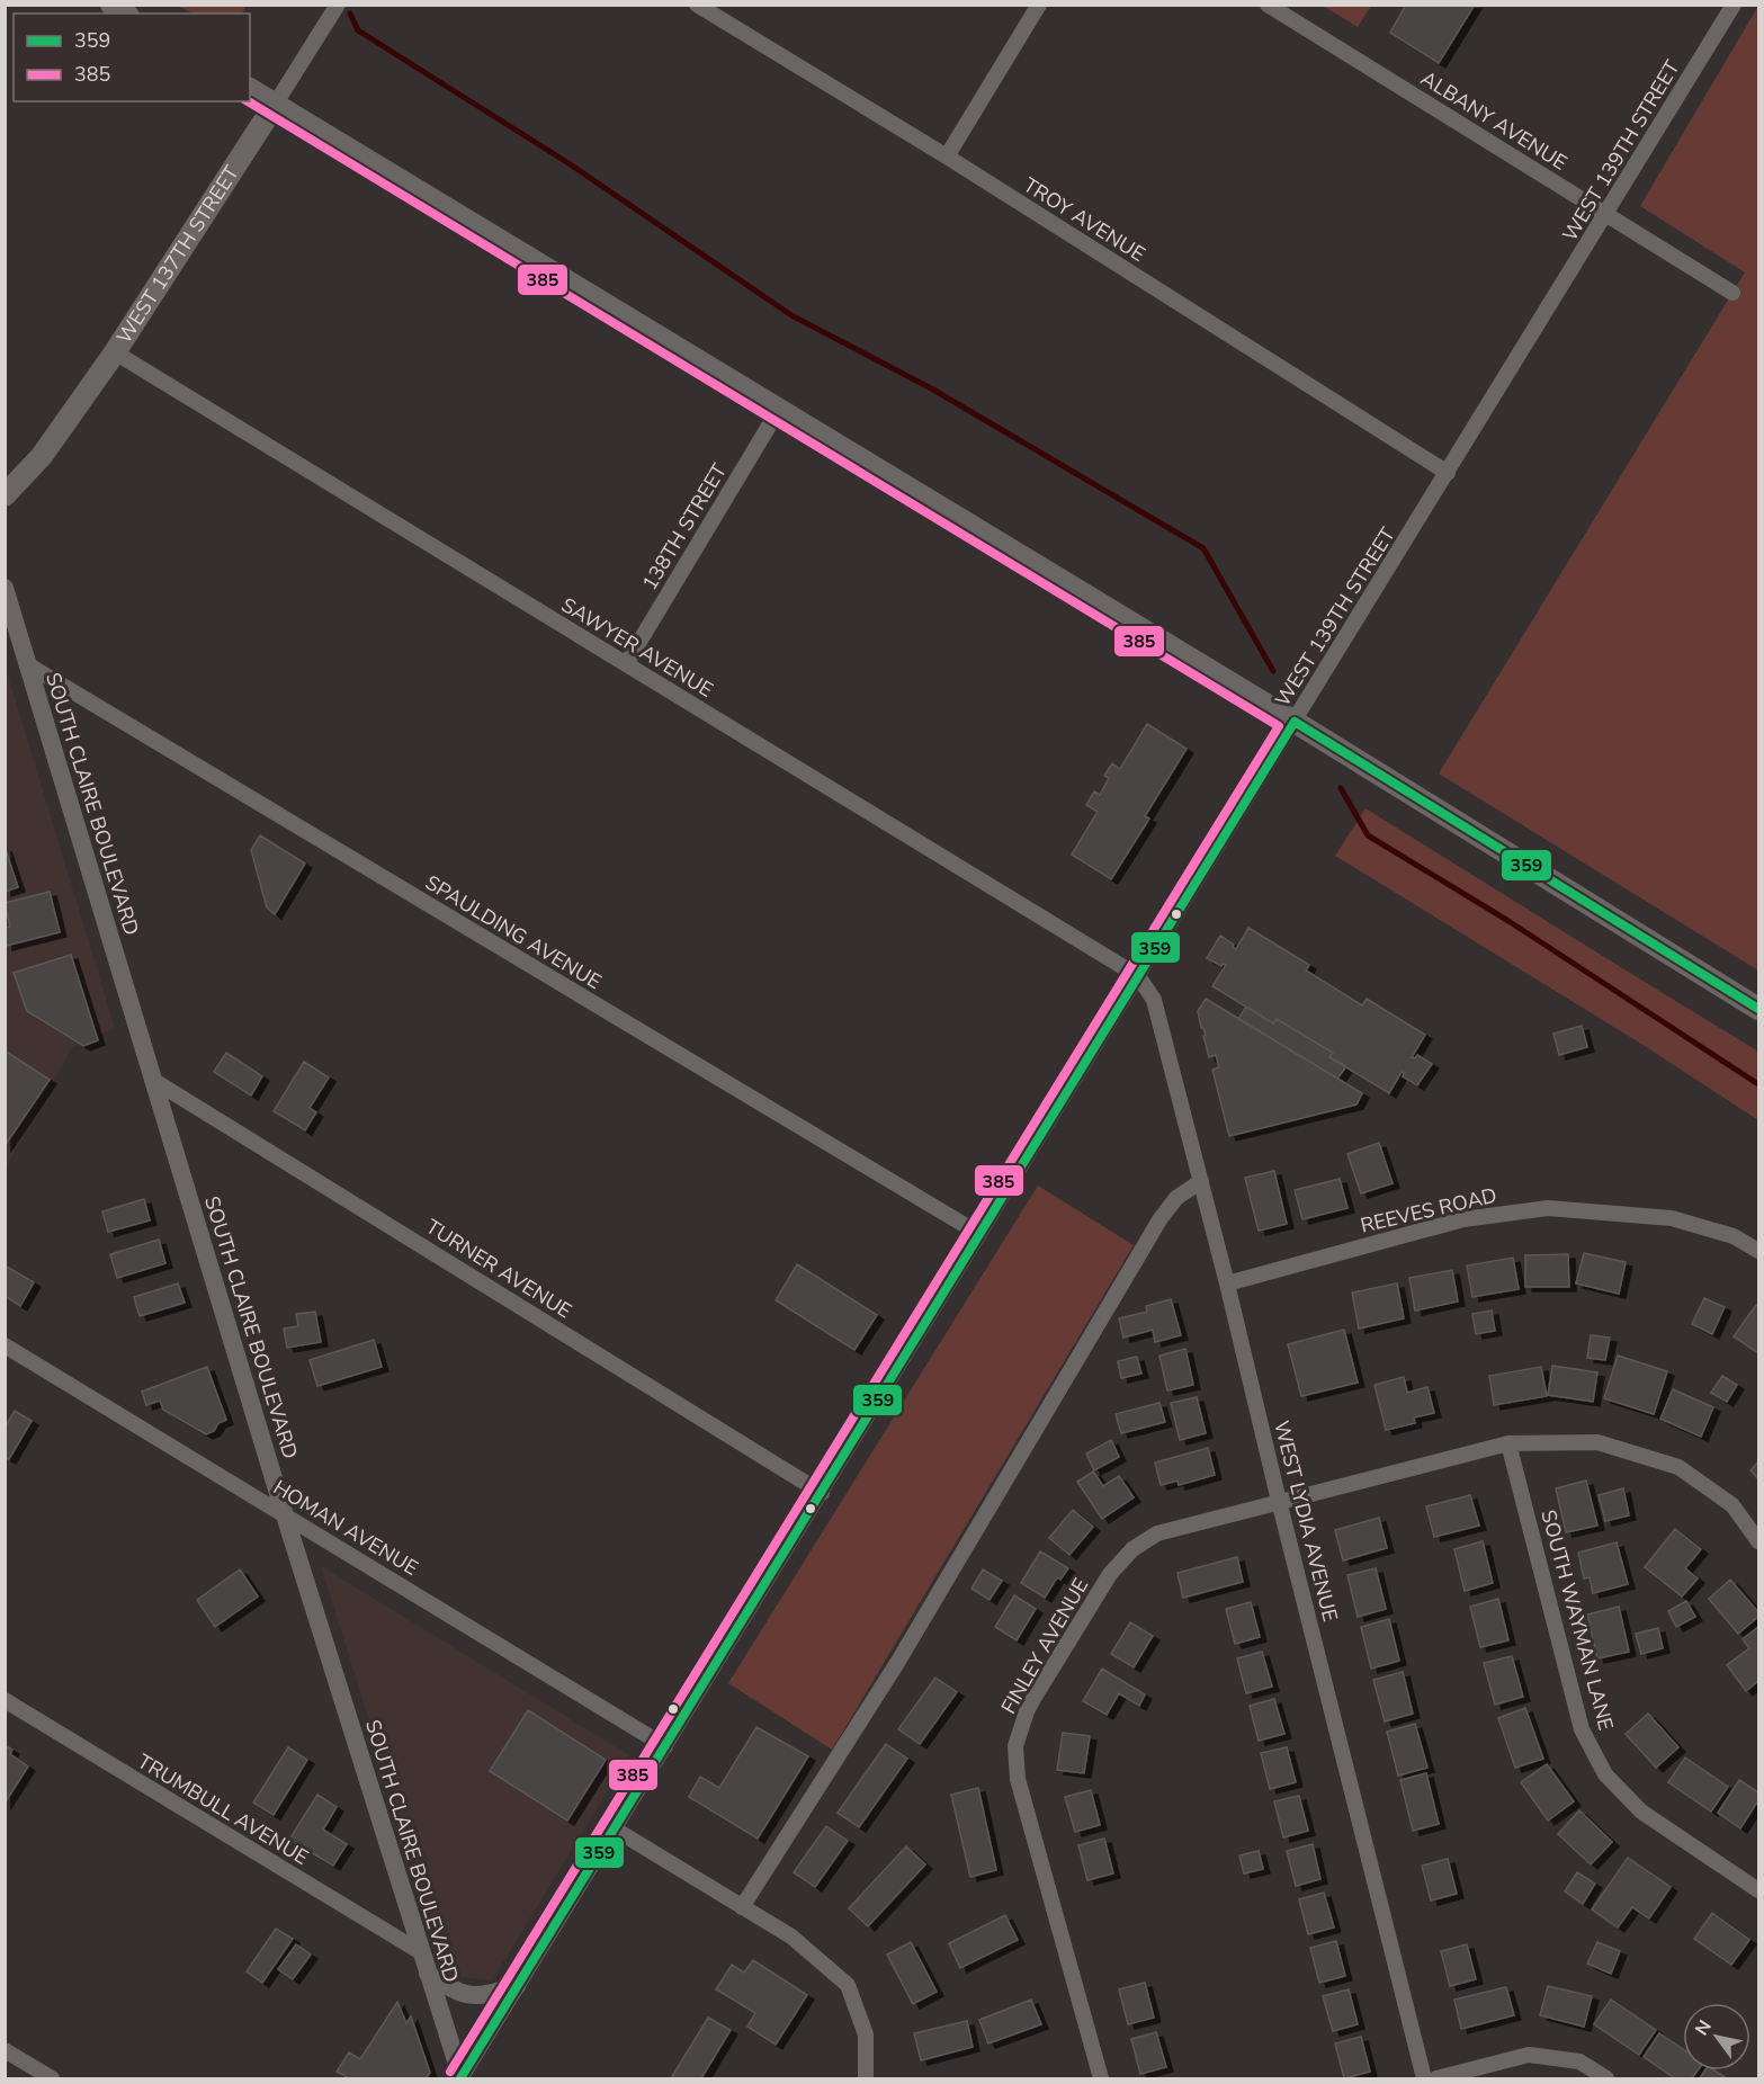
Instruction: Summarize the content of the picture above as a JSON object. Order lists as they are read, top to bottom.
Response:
{
  "streets": {
    "main road": ["WEST 137TH STREET"],
    "street": [
      "ALBANY AVENUE",
      "WEST 139TH STREET",
      "TROY AVENUE",
      "138TH STREET",
      "SAWYER AVENUE",
      "SOUTH CLAIRE BOULEVARD",
      "SPAULDING AVENUE",
      "REEVES ROAD",
      "TURNER AVENUE",
      "WEST LYDIA AVENUE",
      "HOMAN AVENUE",
      "SOUTH WAYMAN LANE",
      "FINLEY AVENUE",
      "TRUMBULL AVENUE"
    ]
  },
  "crossings": [
    ["ALBANY AVENUE", "WEST 139TH STREET"],
    ["WEST 139TH STREET", "TROY AVENUE"],
    ["WEST 139TH STREET", "SAWYER AVENUE"],
    ["WEST 139TH STREET", "SOUTH CLAIRE BOULEVARD"],
    ["WEST 139TH STREET", "SPAULDING AVENUE"],
    ["WEST 139TH STREET", "TURNER AVENUE"],
    ["WEST 139TH STREET", "WEST LYDIA AVENUE"],
    ["WEST 139TH STREET", "HOMAN AVENUE"],
    ["WEST 137TH STREET", "SAWYER AVENUE"],
    ["138TH STREET", "SAWYER AVENUE"],
    ["SAWYER AVENUE", "WEST LYDIA AVENUE"],
    ["SOUTH CLAIRE BOULEVARD", "SPAULDING AVENUE"],
    ["SOUTH CLAIRE BOULEVARD", "TURNER AVENUE"],
    ["SOUTH CLAIRE BOULEVARD", "HOMAN AVENUE"],
    ["SOUTH CLAIRE BOULEVARD", "TRUMBULL AVENUE"],
    ["REEVES ROAD", "WEST LYDIA AVENUE"],
    ["WEST LYDIA AVENUE", "FINLEY AVENUE"],
    ["SOUTH WAYMAN LANE", "FINLEY AVENUE"]
  ],
  "lines": ["transit line 385", "transit line 359"],
  "legend": ["359", "385"],
  "north": "top left"
}
